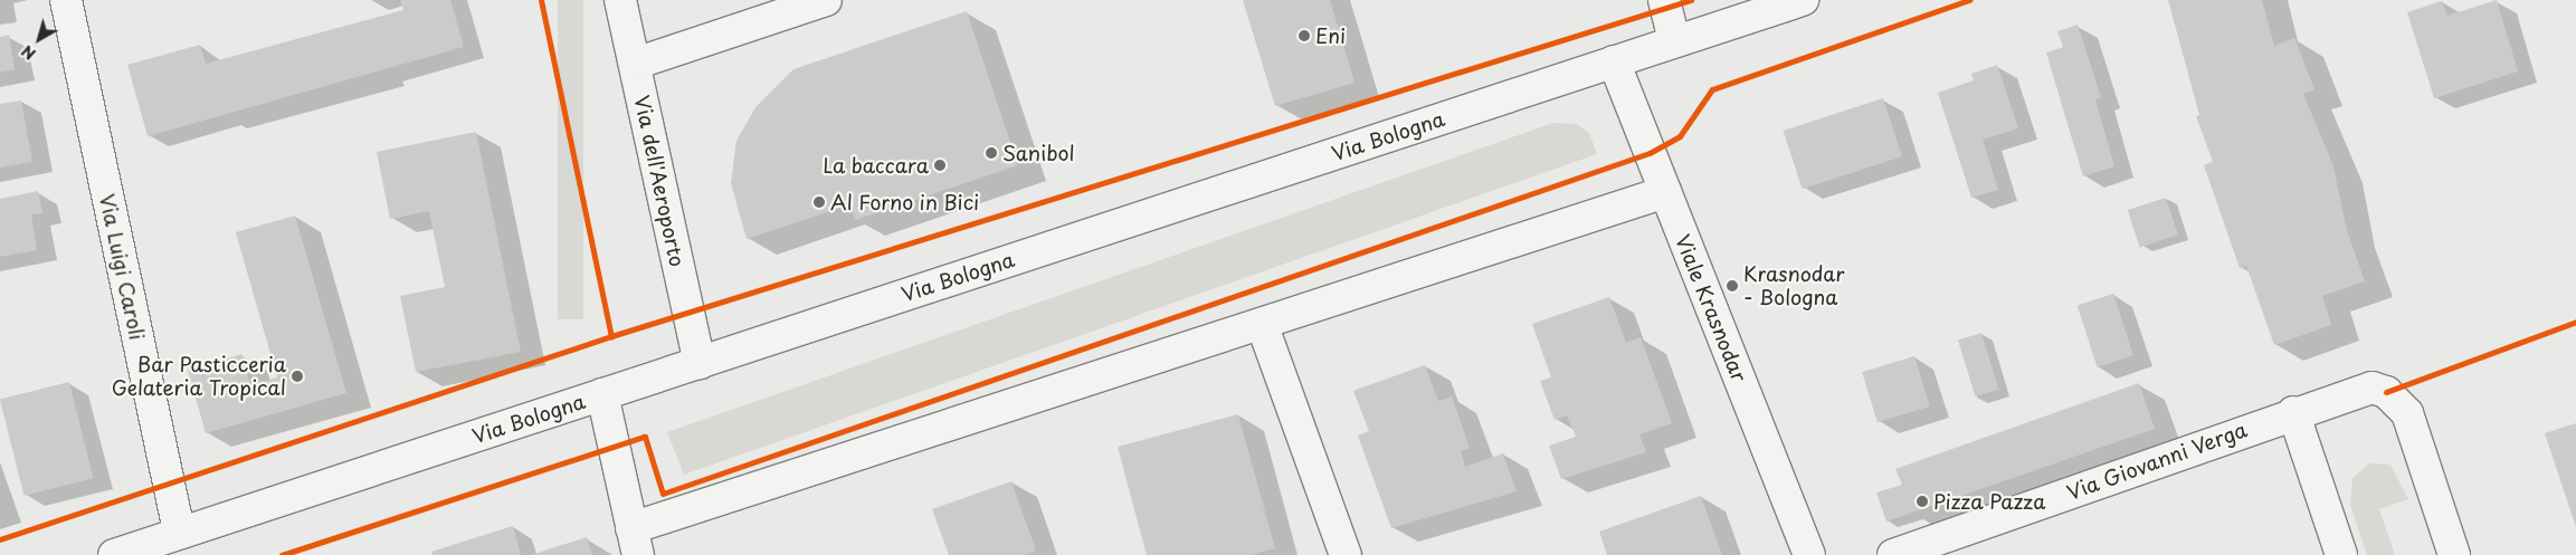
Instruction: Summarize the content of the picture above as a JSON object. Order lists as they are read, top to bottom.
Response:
{
  "streets": {
    "street": [
      "Via Bologna",
      "Via dell'Aeroporto",
      "Via Luigi Caroli",
      "Viale Krasnodar",
      "Via Giovanni Verga"
    ]
  },
  "crossings": [
    ["Via Bologna", "Via dell'Aeroporto"],
    ["Via Bologna", "Via Luigi Caroli"],
    ["Via Bologna", "Viale Krasnodar"]
  ],
  "places": [
    "Eni",
    "Sanibol",
    "La baccara",
    "Al Forno in Bici",
    "Krasnodar - Bologna",
    "Bar Pasticceria Gelateria Tropical",
    "Pizza Pazza"
  ],
  "north": "bottom left"
}
